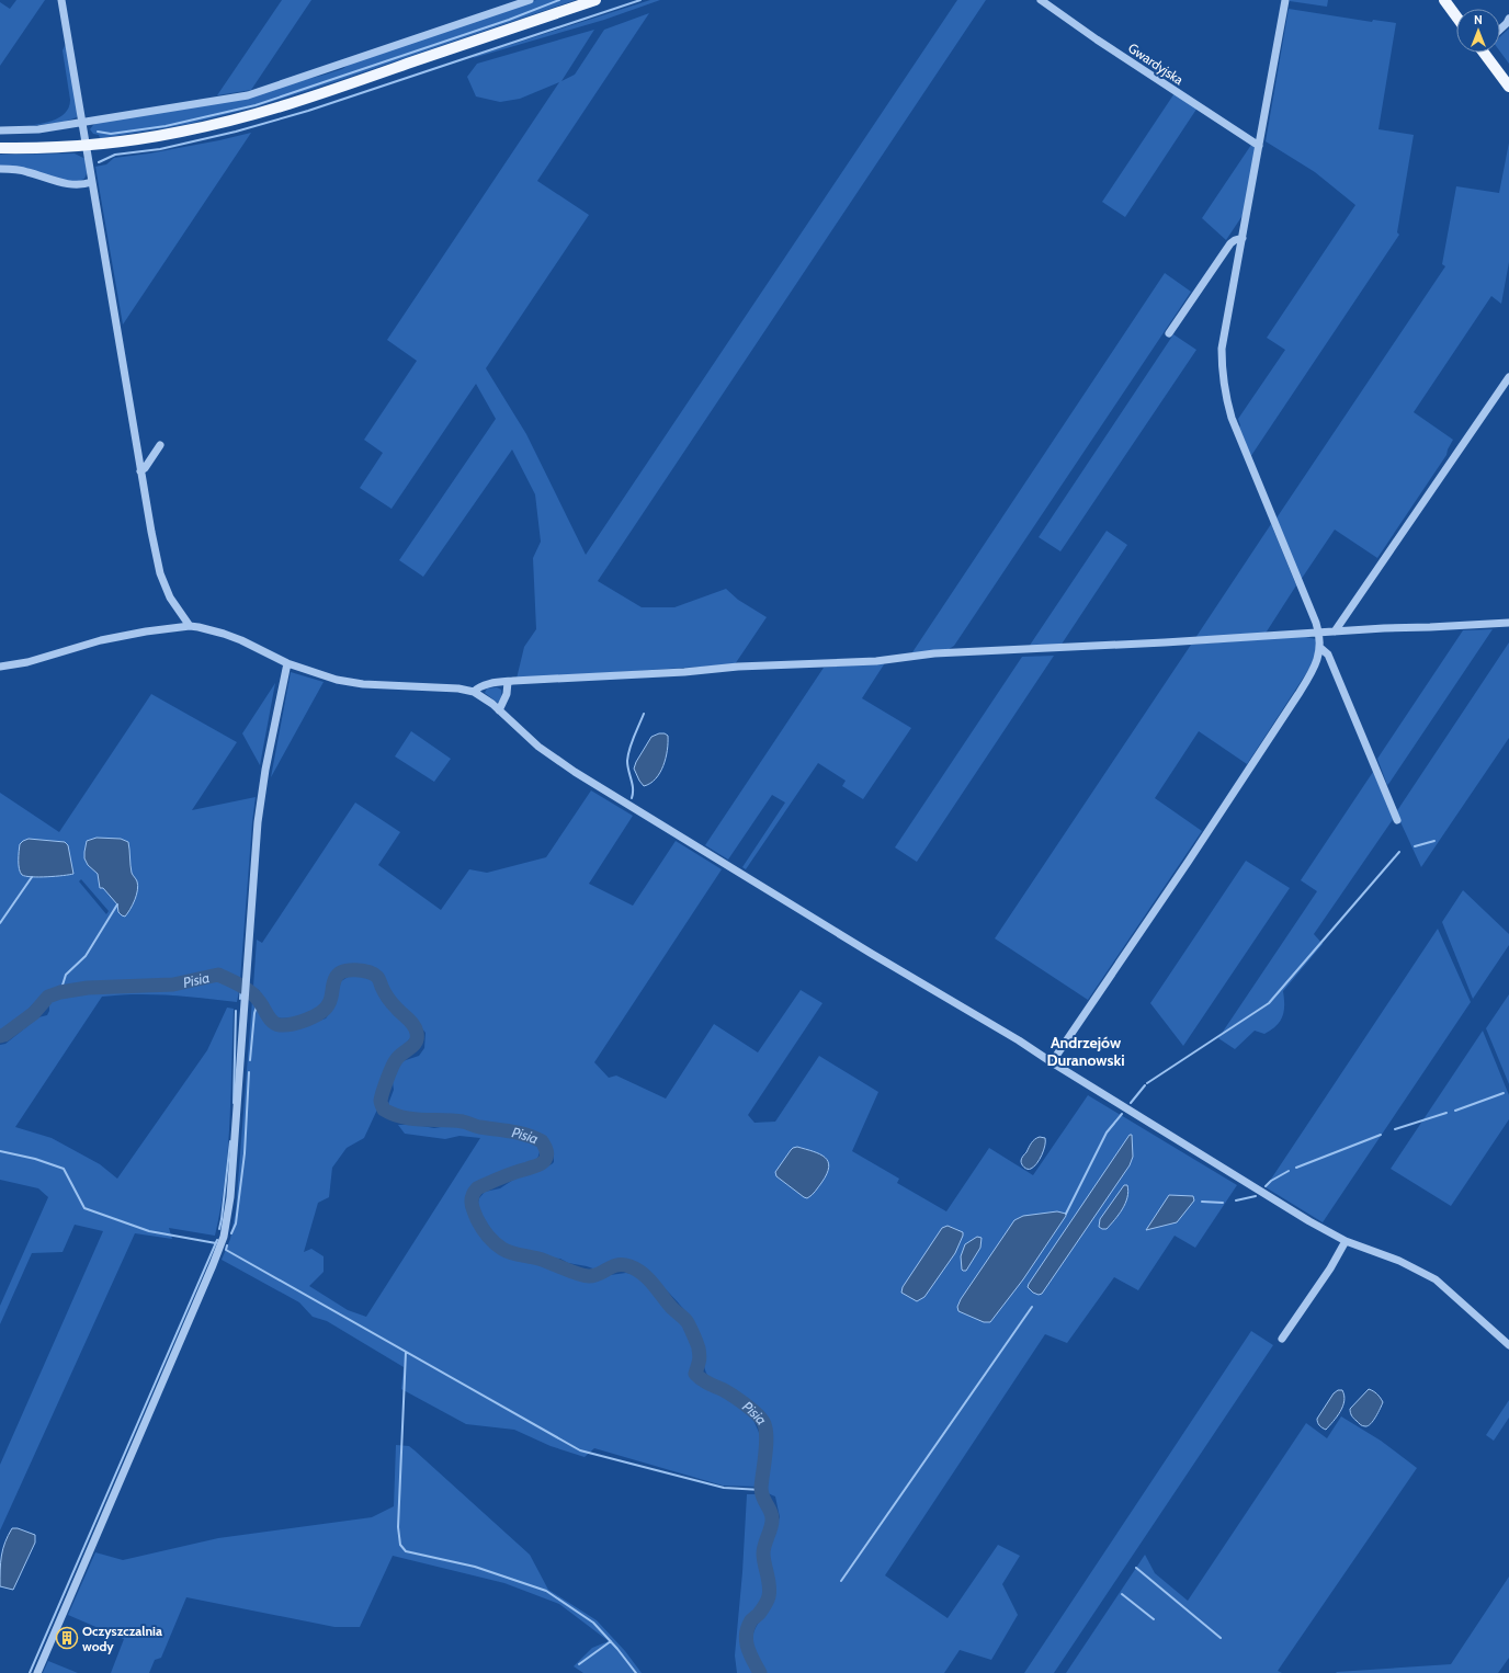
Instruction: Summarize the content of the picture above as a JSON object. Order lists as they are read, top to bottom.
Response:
{
  "streets": {
    "street": ["Gwardyjska"]
  },
  "districts": ["Andrzejów Duranowski"],
  "water": ["Pisia"],
  "places": {
    "building": ["Oczyszczalnia wody"]
  },
  "north": "top"
}
